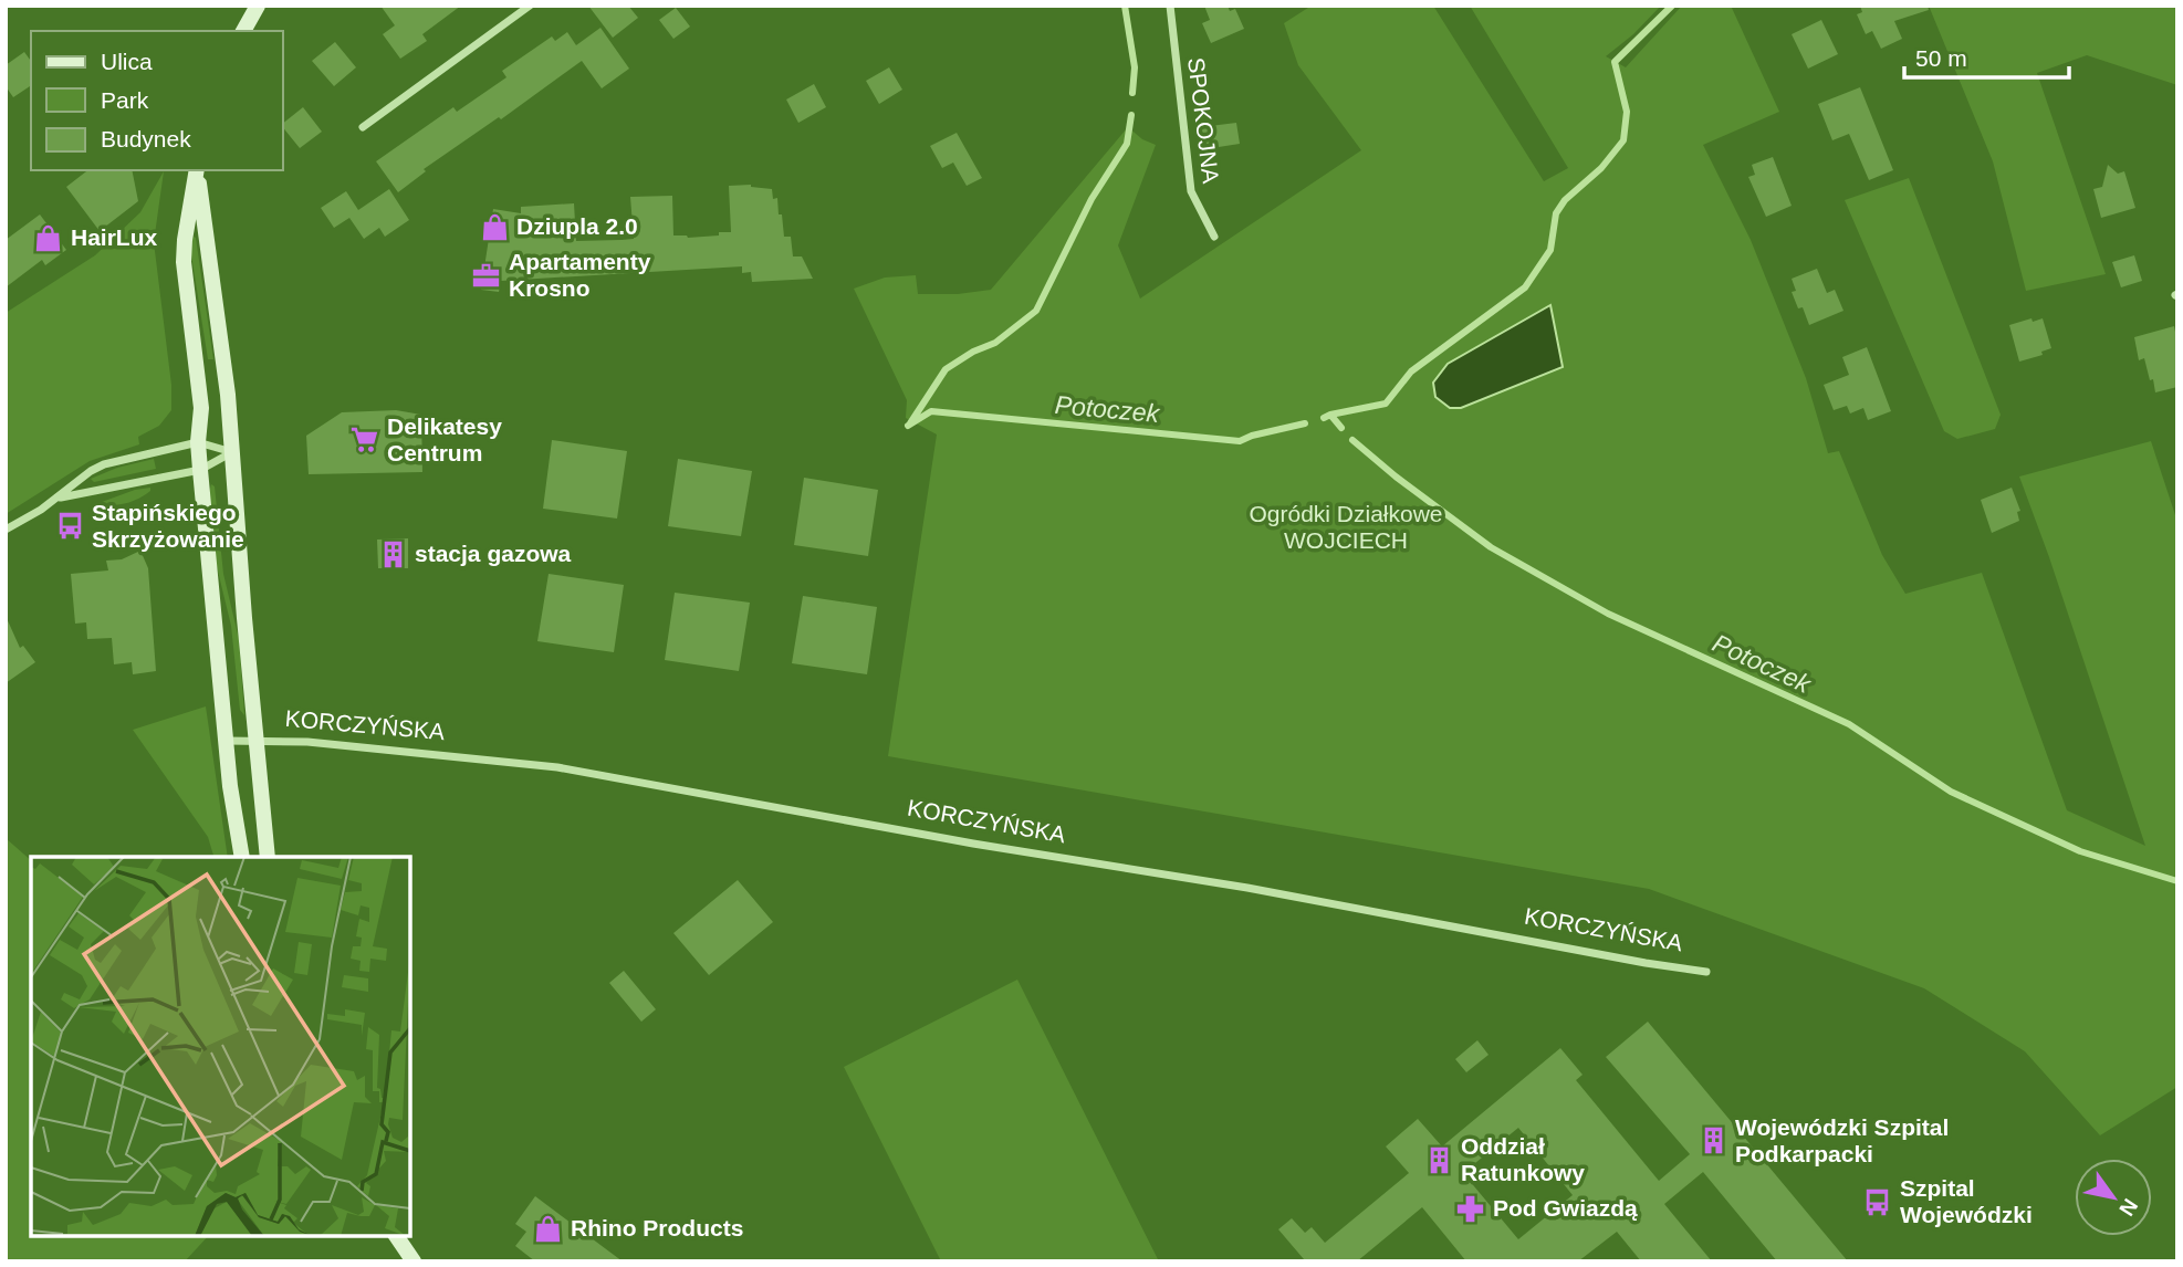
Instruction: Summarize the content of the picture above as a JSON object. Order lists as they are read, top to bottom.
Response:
{
  "streets": {
    "main road": ["KORCZYŃSKA"],
    "street": ["SPOKOJNA"]
  },
  "water": ["Potoczek"],
  "parks": ["Ogródki Działkowe WOJCIECH"],
  "places": {
    "shop": ["Dziupla 2.0", "HairLux", "Rhino Products"],
    "office": ["Apartamenty Krosno"],
    "supermarket": ["Delikatesy Centrum"],
    "bus stop": ["Stapińskiego Skrzyżowanie", "Szpital Wojewódzki"],
    "building": ["stacja gazowa", "Wojewódzki Szpital Podkarpacki", "Oddział Ratunkowy"],
    "pharmacy": ["Pod Gwiazdą"]
  },
  "legend": ["Ulica", "Park", "Budynek"],
  "scale_bar": "50 m",
  "north": "bottom right"
}
